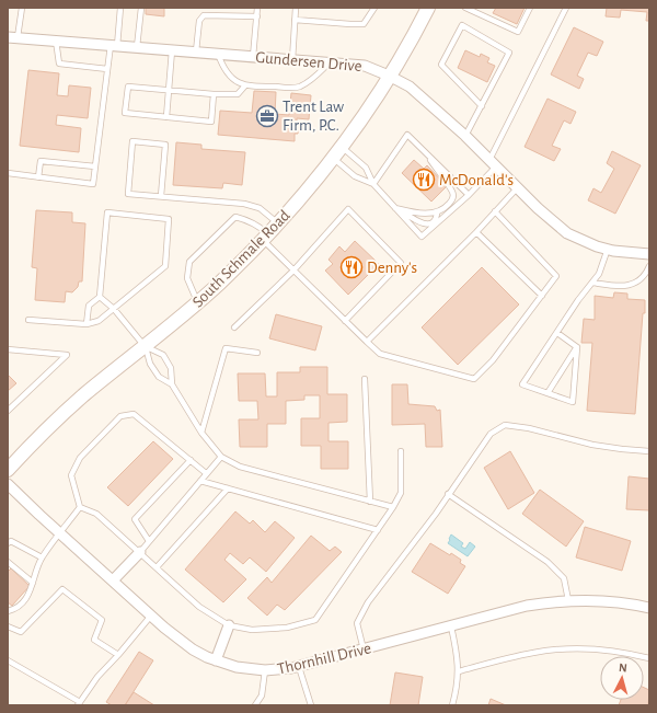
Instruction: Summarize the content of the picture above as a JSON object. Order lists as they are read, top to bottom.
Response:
{
  "streets": {
    "main road": ["South Schmale Road"],
    "street": ["Gundersen Drive", "Thornhill Drive"]
  },
  "crossings": [
    ["Gundersen Drive", "South Schmale Road"]
  ],
  "places": {
    "office": ["Trent Law Firm, P.C."],
    "restaurant": ["McDonald's", "Denny's"]
  },
  "north": "top"
}
